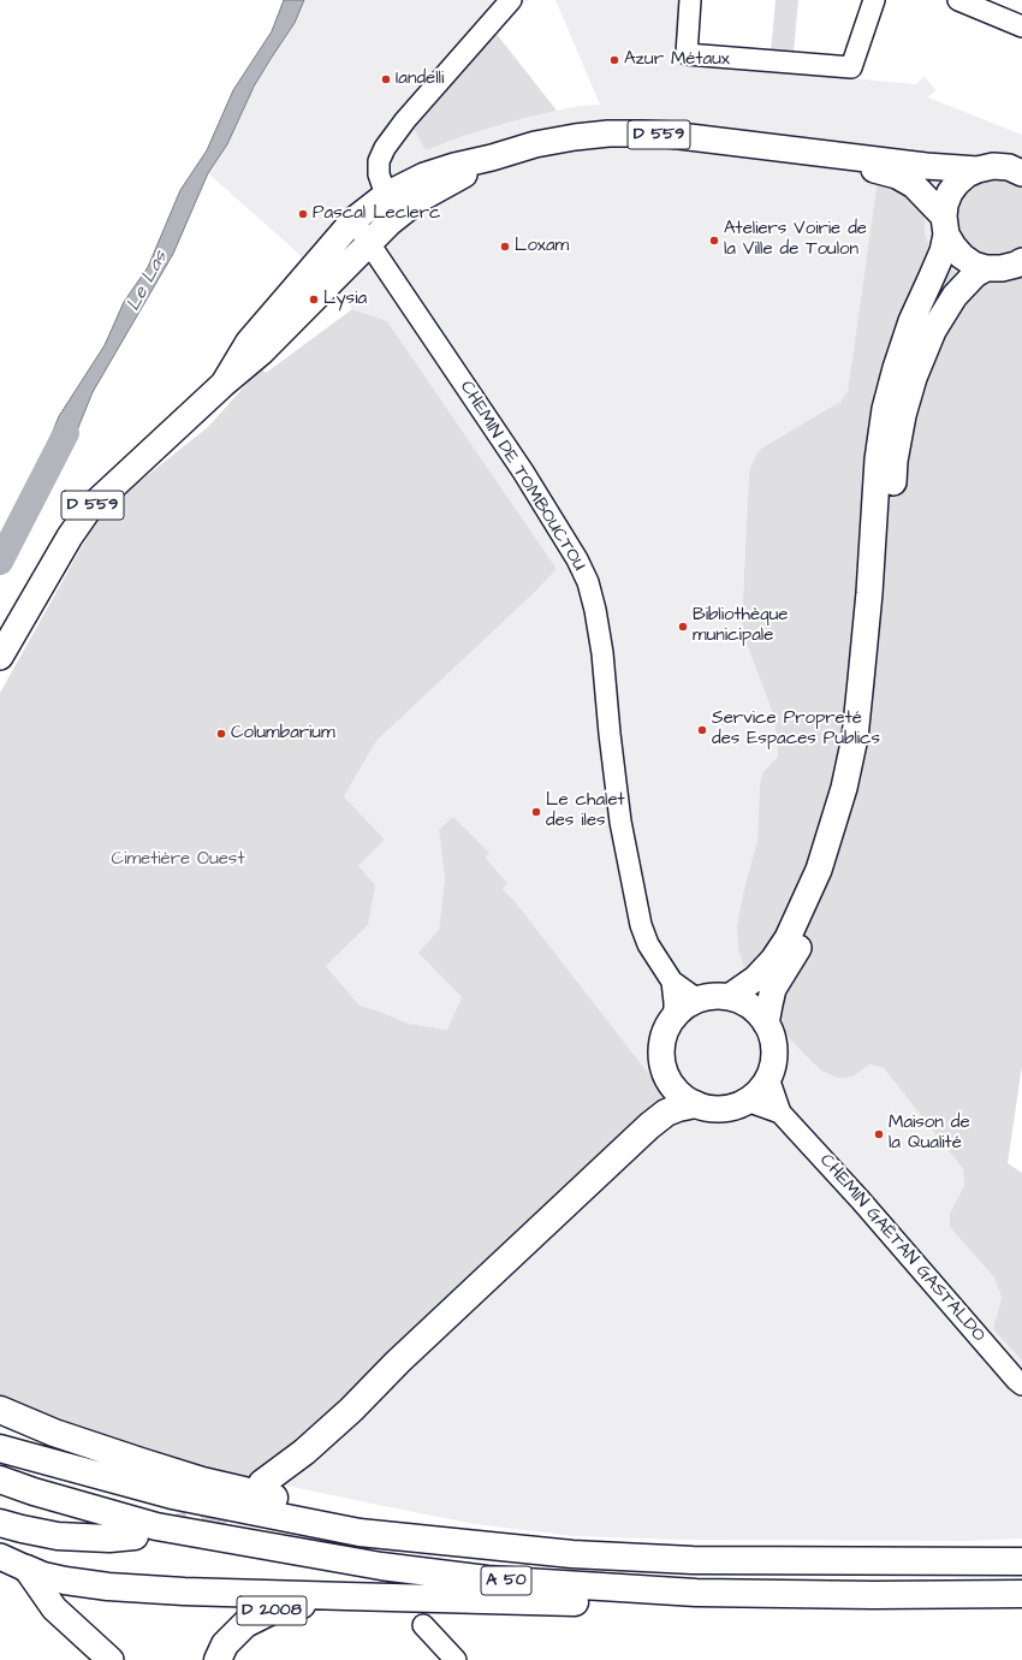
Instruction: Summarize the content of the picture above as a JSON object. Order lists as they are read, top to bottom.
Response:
{
  "streets": {
    "highway": ["A 50", "D 2008"],
    "main road": ["D 559"],
    "street": ["CHEMIN DE TOMBOUCTOU", "CHEMIN GAËTAN GASTALDO"]
  },
  "crossings": [
    ["D 559", "CHEMIN DE TOMBOUCTOU"],
    ["CHEMIN DE TOMBOUCTOU", "CHEMIN GAËTAN GASTALDO"],
    ["A 50", "D 2008"]
  ],
  "water": ["Le Las"],
  "parks": ["Cimetière Ouest"],
  "places": [
    "Azur Métaux",
    "Iandelli",
    "Pascal Leclerc",
    "Ateliers Voirie de la Ville de Toulon",
    "Loxam",
    "Lysia",
    "Bibliothèque municipale",
    "Service Propreté des Espaces Publics",
    "Columbarium",
    "Le chalet des iles",
    "Maison de la Qualité"
  ]
}
